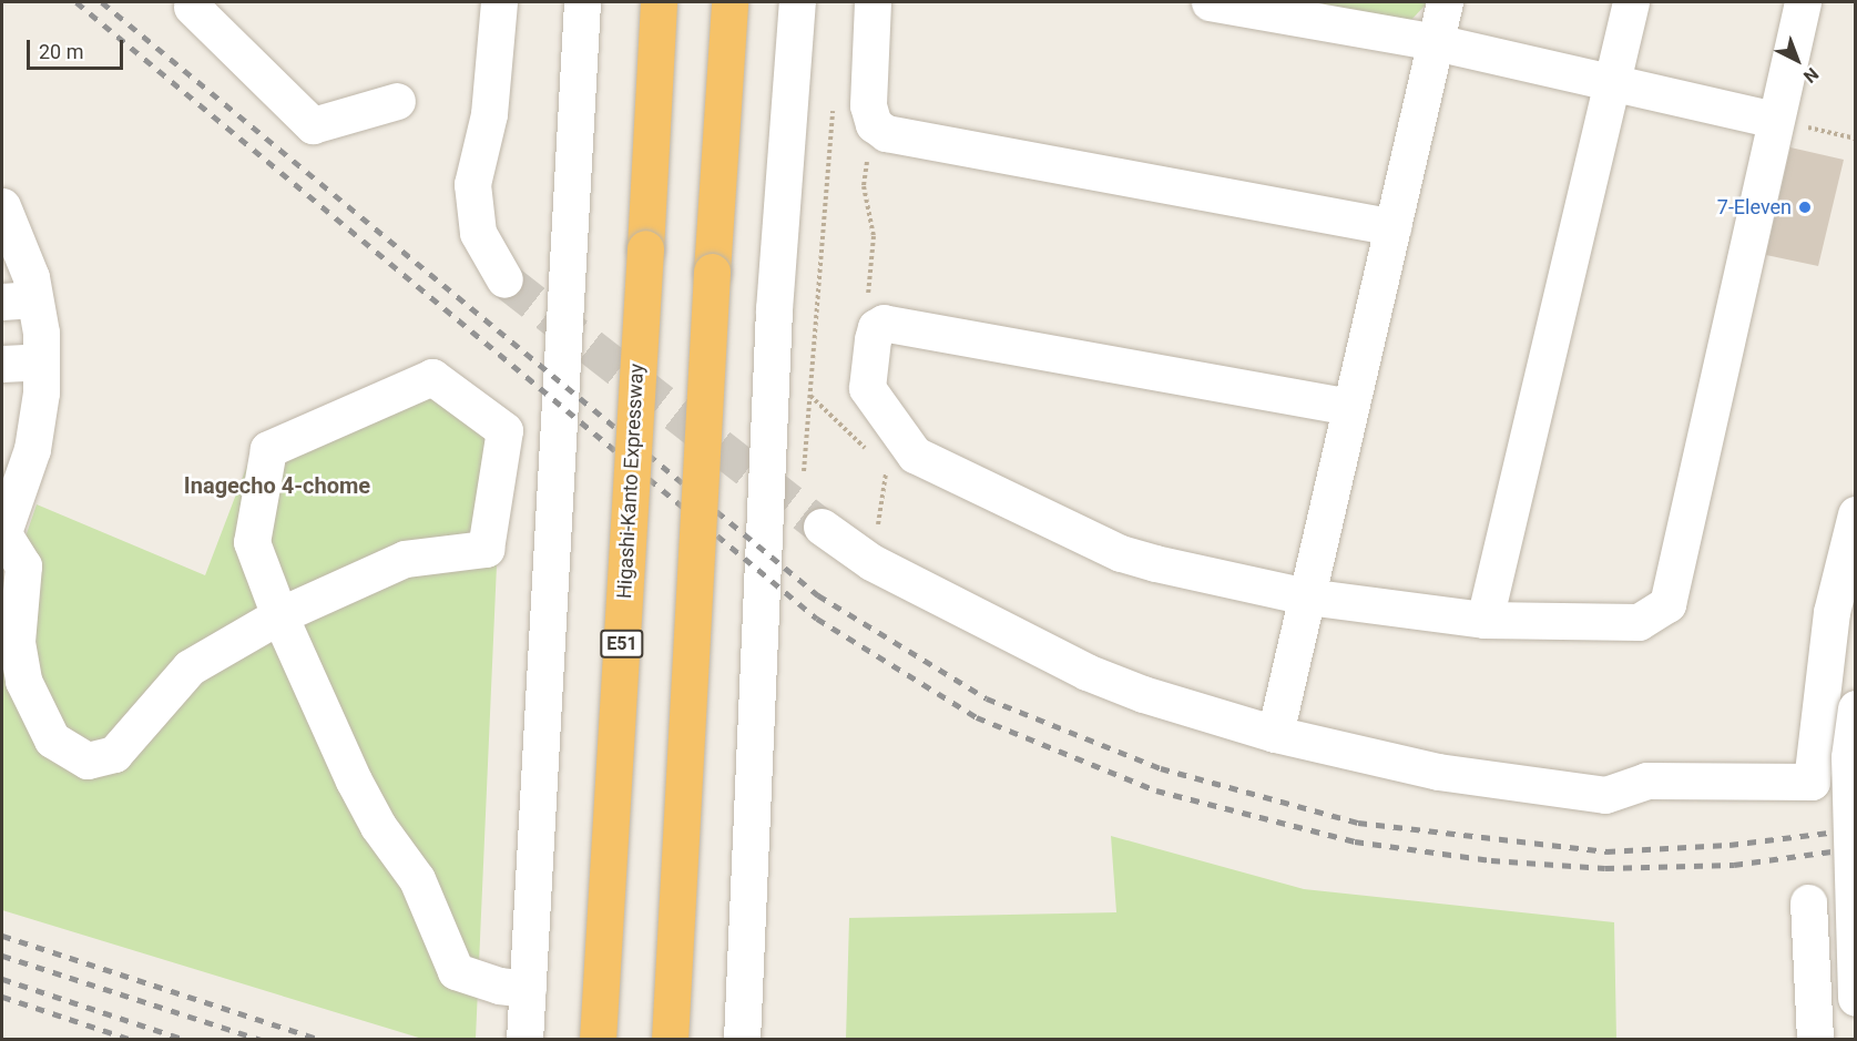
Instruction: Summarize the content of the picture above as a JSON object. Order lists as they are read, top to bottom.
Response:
{
  "streets": {
    "highway": ["Higashi-Kanto Expressway", "E51"]
  },
  "districts": ["Inagecho 4-chome"],
  "places": ["7-Eleven"],
  "scale_bar": "20 m",
  "north": "bottom right"
}
